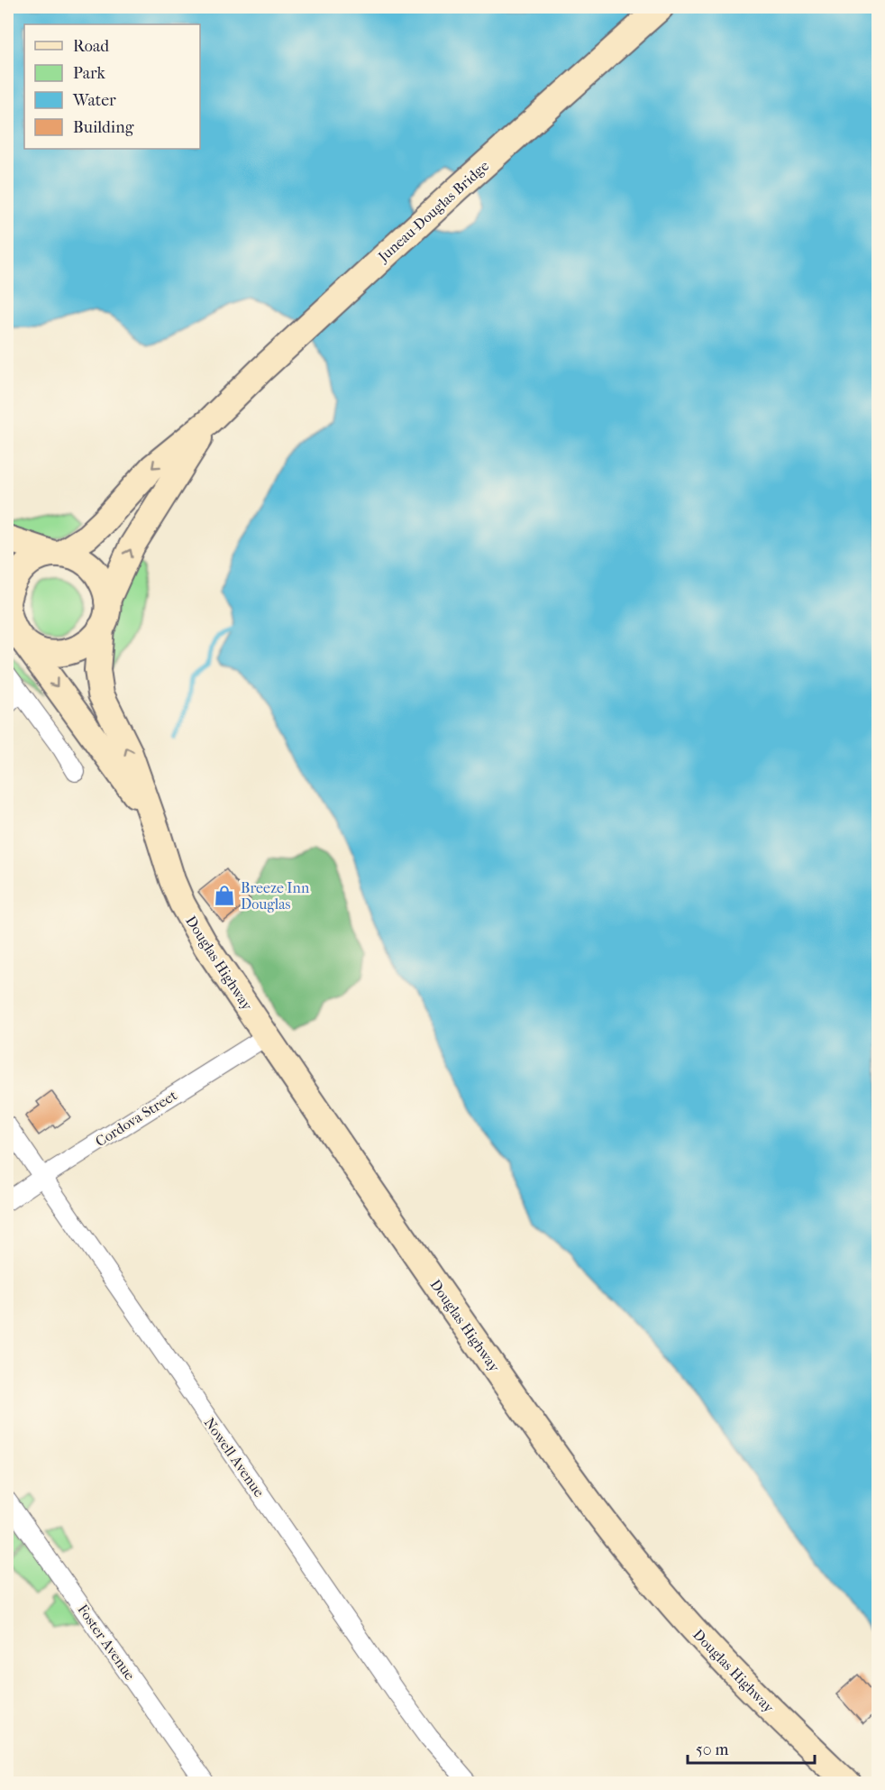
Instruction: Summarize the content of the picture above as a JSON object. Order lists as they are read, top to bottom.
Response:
{
  "streets": {
    "main road": ["Juneau-Douglas Bridge", "Douglas Highway"],
    "street": ["Cordova Street", "Nowell Avenue", "Foster Avenue"]
  },
  "crossings": [
    ["Douglas Highway", "Cordova Street"],
    ["Cordova Street", "Nowell Avenue"]
  ],
  "places": {
    "shop": ["Breeze Inn Douglas"]
  },
  "legend": [
    "Road",
    "Park",
    "Water",
    "Building"
  ],
  "scale_bar": "50 m"
}
